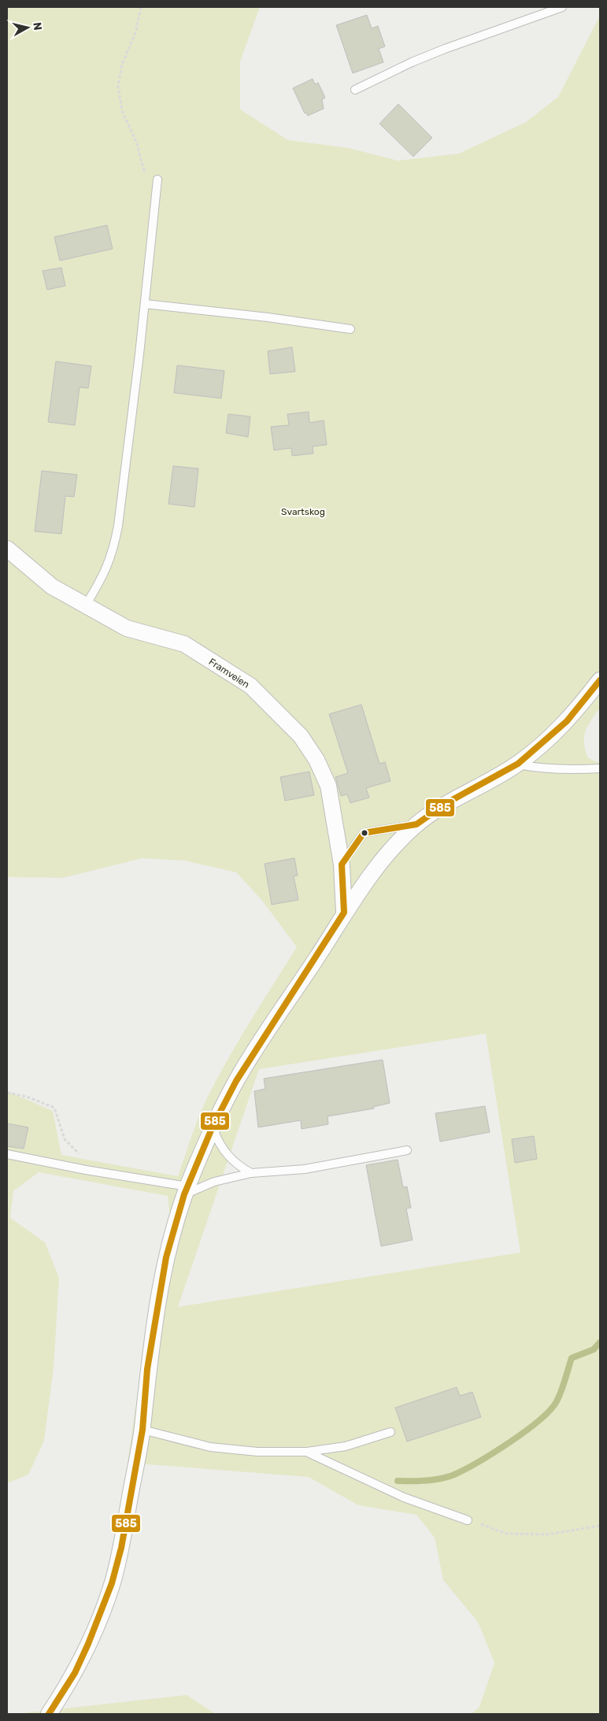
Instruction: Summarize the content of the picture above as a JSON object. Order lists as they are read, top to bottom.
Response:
{
  "streets": {
    "street": ["Framveien"]
  },
  "parks": ["Svartskog"],
  "lines": ["transit line 585"],
  "north": "right"
}
